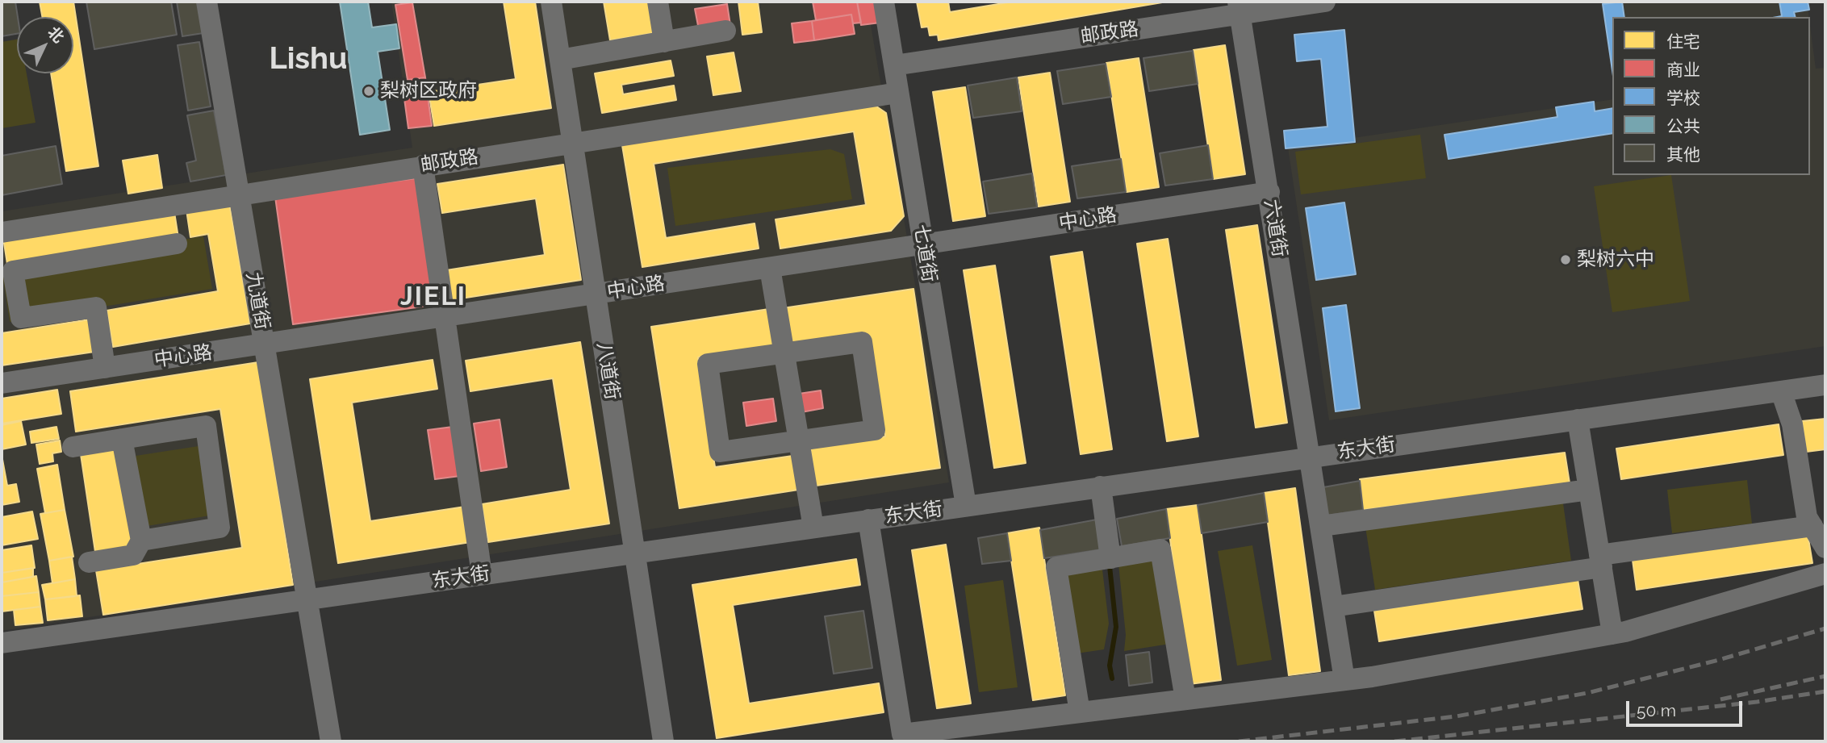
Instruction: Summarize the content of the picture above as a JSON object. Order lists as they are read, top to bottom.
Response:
{
  "streets": {
    "street": [
      "邮政路",
      "中心路",
      "六道街",
      "七道街",
      "九道街",
      "八道街",
      "东大街"
    ]
  },
  "crossings": [
    ["邮政路", "六道街"],
    ["邮政路", "七道街"],
    ["邮政路", "九道街"],
    ["邮政路", "八道街"],
    ["中心路", "六道街"],
    ["中心路", "七道街"],
    ["中心路", "九道街"],
    ["中心路", "八道街"],
    ["六道街", "东大街"],
    ["七道街", "东大街"],
    ["九道街", "东大街"],
    ["八道街", "东大街"]
  ],
  "districts": ["Lishu", "JIELI"],
  "places": ["梨树区政府", "梨树六中"],
  "legend": [
    "住宅",
    "商业",
    "学校",
    "公共",
    "其他"
  ],
  "scale_bar": "50 m",
  "north": "top right"
}
